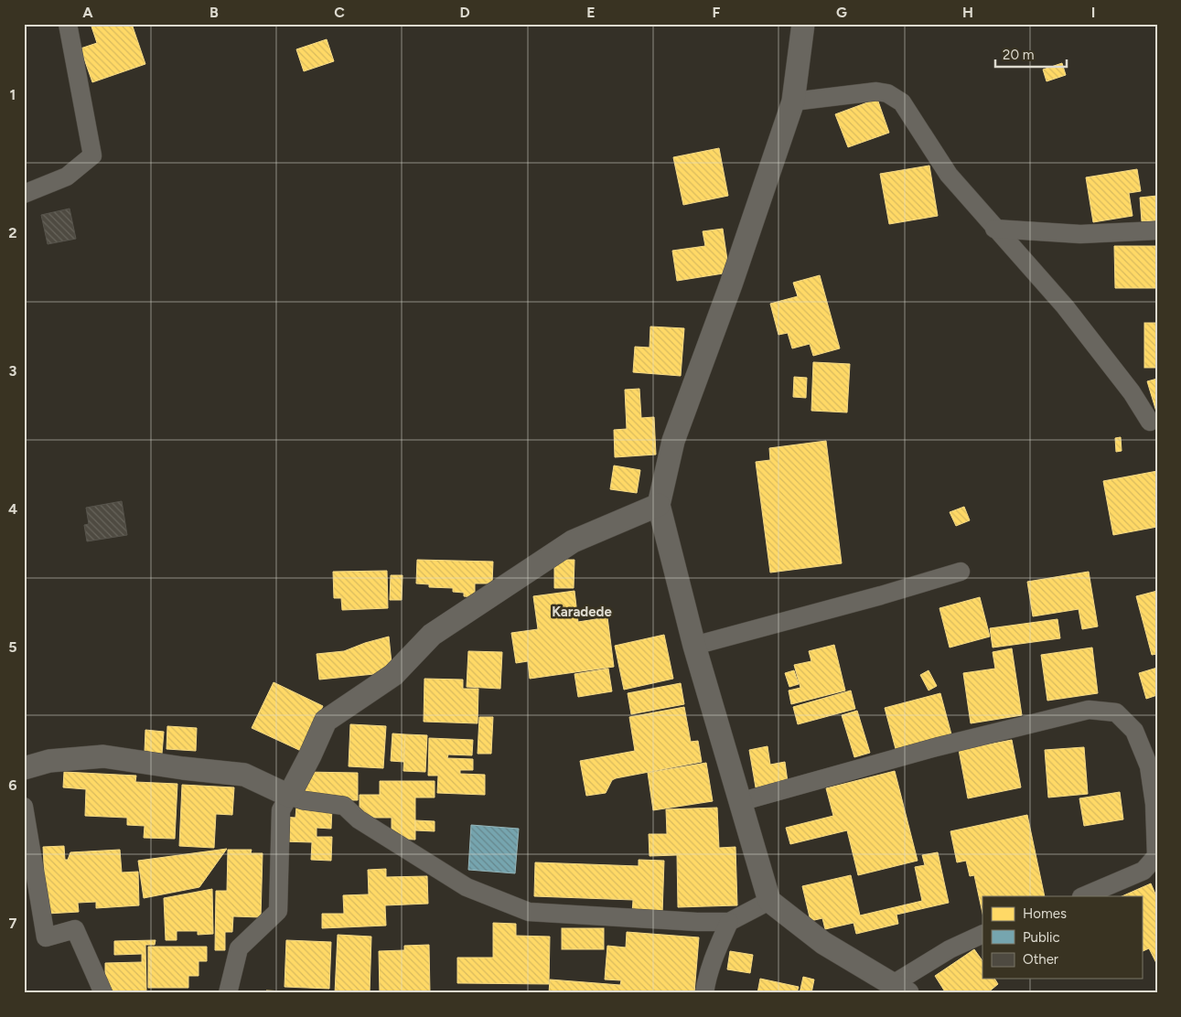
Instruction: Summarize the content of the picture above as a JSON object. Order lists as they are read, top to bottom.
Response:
{
  "districts": ["Karadede"],
  "legend": ["Homes", "Public", "Other"],
  "scale_bar": "20 m",
  "grid": {
    "columns": [
      "A",
      "B",
      "C",
      "D",
      "E",
      "F",
      "G",
      "H",
      "I"
    ],
    "rows": [
      "1",
      "2",
      "3",
      "4",
      "5",
      "6",
      "7"
    ]
  }
}
